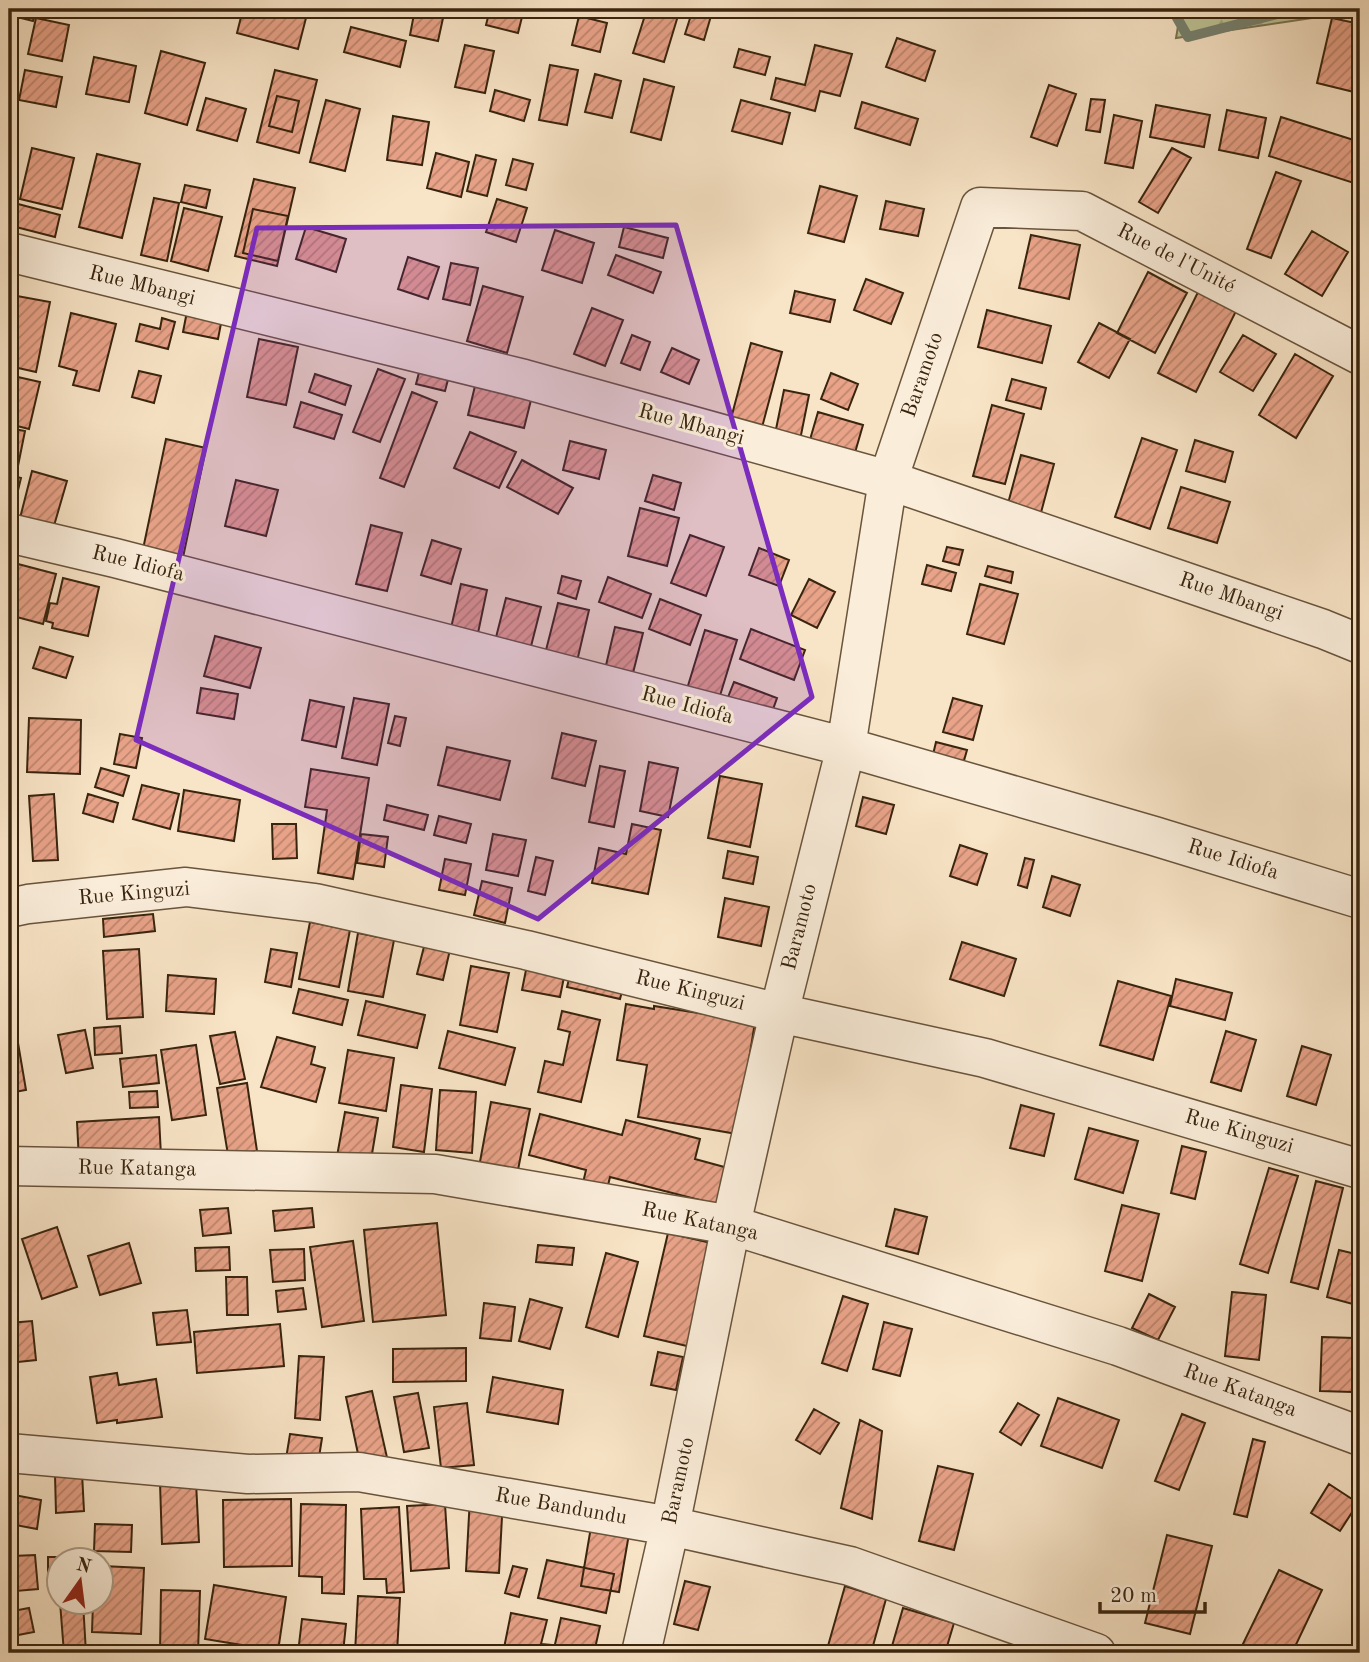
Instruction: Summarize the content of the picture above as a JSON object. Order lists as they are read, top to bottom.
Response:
{
  "streets": {
    "street": [
      "Rue de l'Unité",
      "Rue Mbangi",
      "Baramoto",
      "Rue Idiofa",
      "Rue Kinguzi",
      "Rue Katanga",
      "Rue Bandundu"
    ]
  },
  "crossings": [
    ["Rue de l'Unité", "Baramoto"],
    ["Rue Mbangi", "Baramoto"],
    ["Baramoto", "Rue Idiofa"],
    ["Baramoto", "Rue Kinguzi"],
    ["Baramoto", "Rue Katanga"],
    ["Baramoto", "Rue Bandundu"]
  ],
  "scale_bar": "20 m",
  "north": "top"
}
